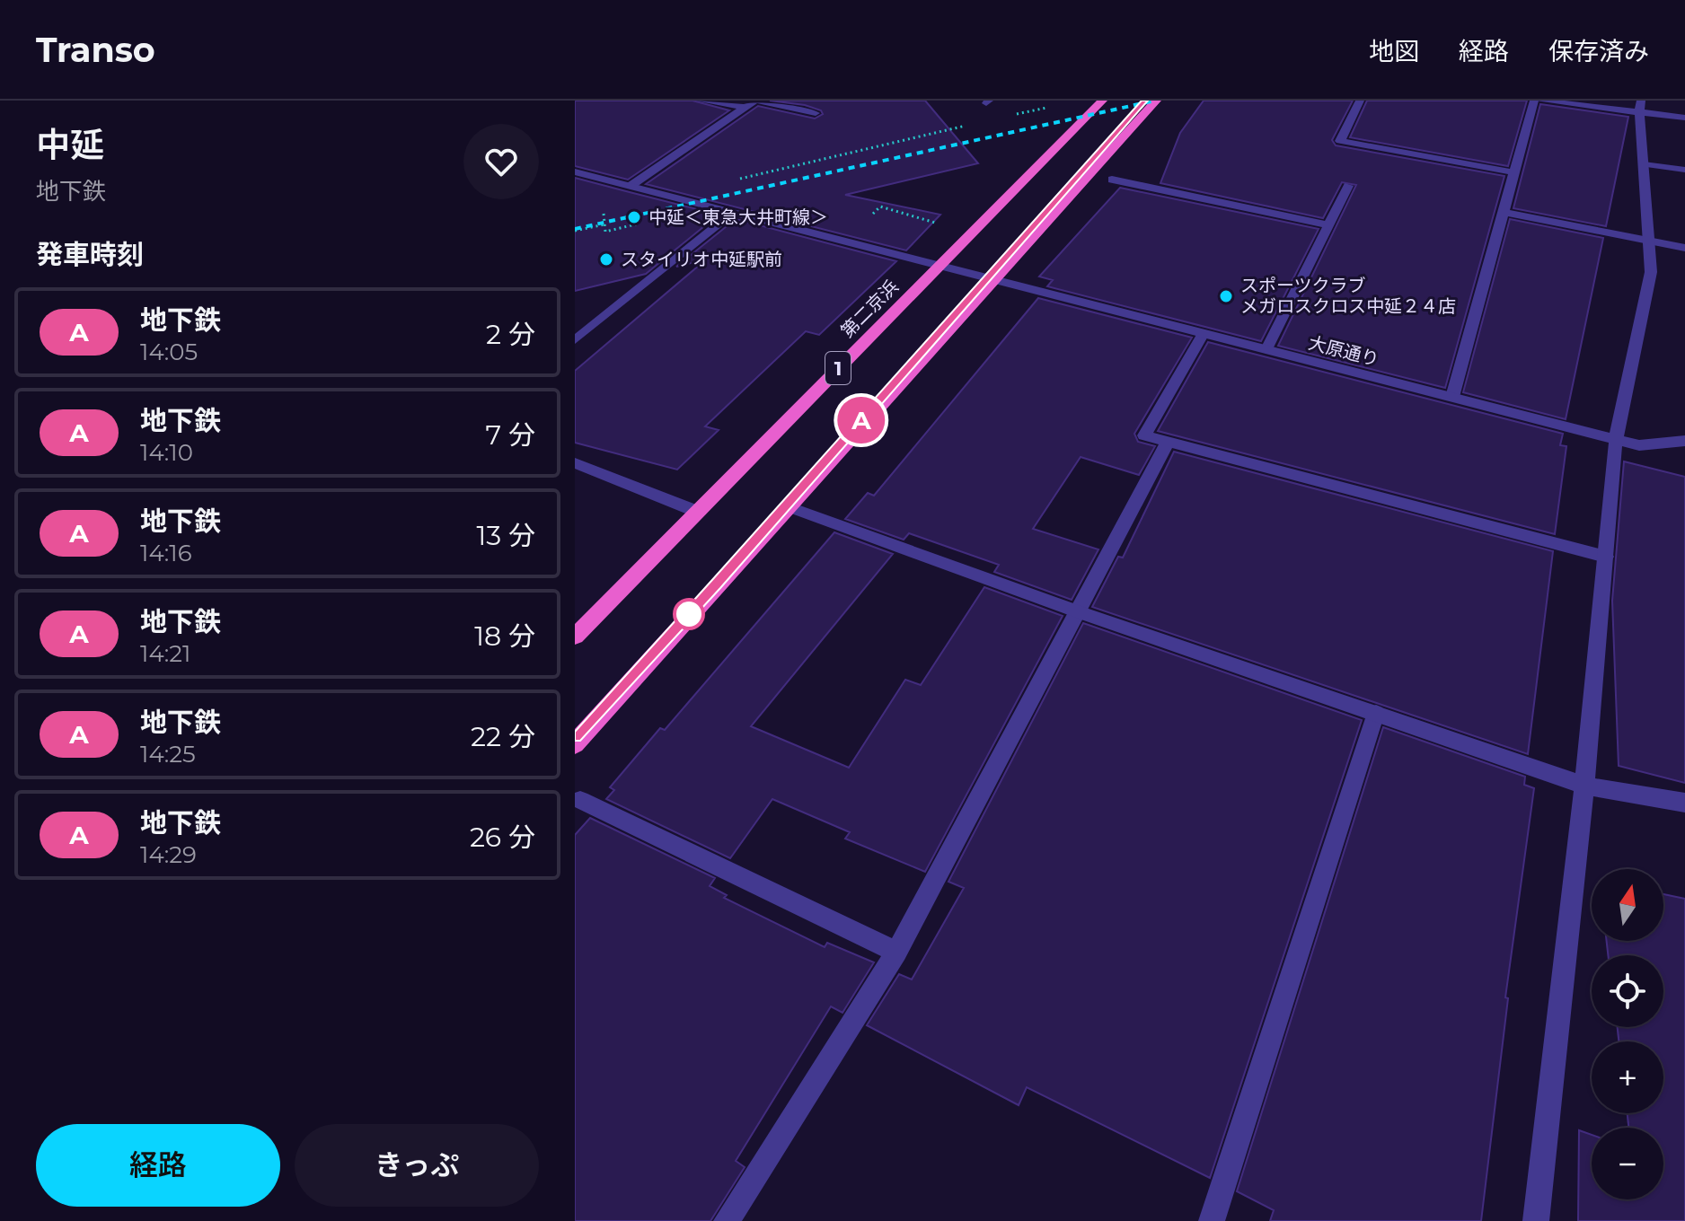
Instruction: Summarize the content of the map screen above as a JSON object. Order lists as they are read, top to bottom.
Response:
{
  "streets": {
    "highway": ["第二京浜", "1"],
    "street": ["大原通り"]
  },
  "crossings": [
    ["第二京浜", "大原通り"]
  ],
  "places": ["中延＜東急大井町線＞", "スタイリオ中延駅前", "スポーツクラブ メガロスクロス中延２４店"],
  "lines": ["metro line A"],
  "north": "top",
  "page": {
    "header": "Transo",
    "nav": ["地図", "経路", "保存済み"],
    "heading": [
      ["中延", "地下鉄"],
      "発車時刻"
    ],
    "on_map": "A",
    "list": [
      {
        "mark": "A",
        "name": "地下鉄",
        "note": "14:05",
        "value": "2 分"
      },
      {
        "mark": "A",
        "name": "地下鉄",
        "note": "14:10",
        "value": "7 分"
      },
      {
        "mark": "A",
        "name": "地下鉄",
        "note": "14:16",
        "value": "13 分"
      },
      {
        "mark": "A",
        "name": "地下鉄",
        "note": "14:21",
        "value": "18 分"
      },
      {
        "mark": "A",
        "name": "地下鉄",
        "note": "14:25",
        "value": "22 分"
      },
      {
        "mark": "A",
        "name": "地下鉄",
        "note": "14:29",
        "value": "26 分"
      }
    ],
    "map_buttons": ["+", "−"],
    "buttons": ["経路", "きっぷ"]
  }
}
